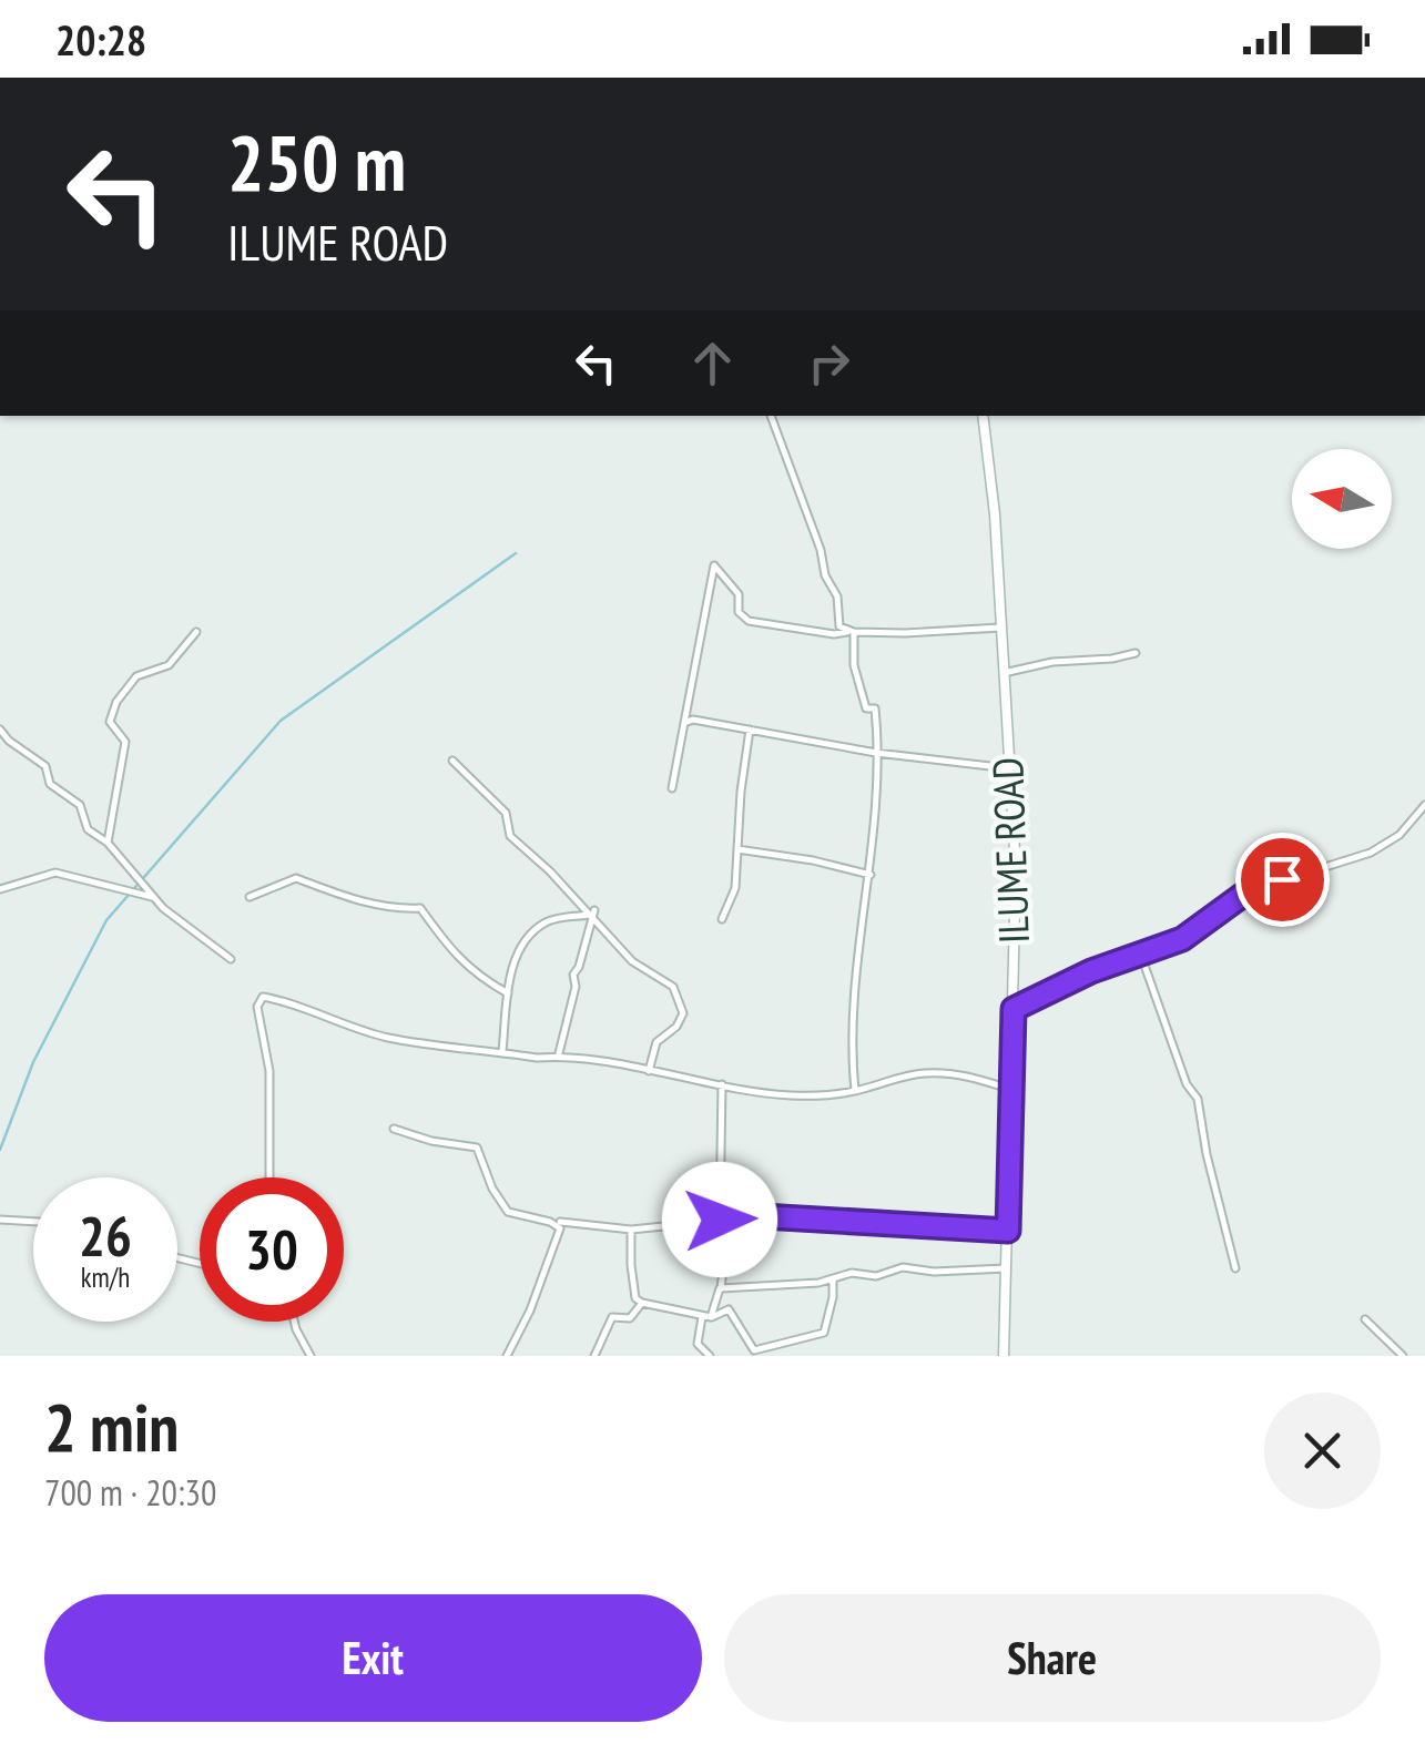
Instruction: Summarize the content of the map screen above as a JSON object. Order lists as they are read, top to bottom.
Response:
{
  "streets": {
    "street": ["ILUME ROAD"]
  },
  "north": "left",
  "page": {
    "status": "20:28",
    "turn": ["250 m", "ILUME ROAD"],
    "speed": "26 km/h",
    "limit": "30",
    "heading": ["2 min", "700 m · 20:30"],
    "buttons": ["Exit", "Share"]
  }
}
